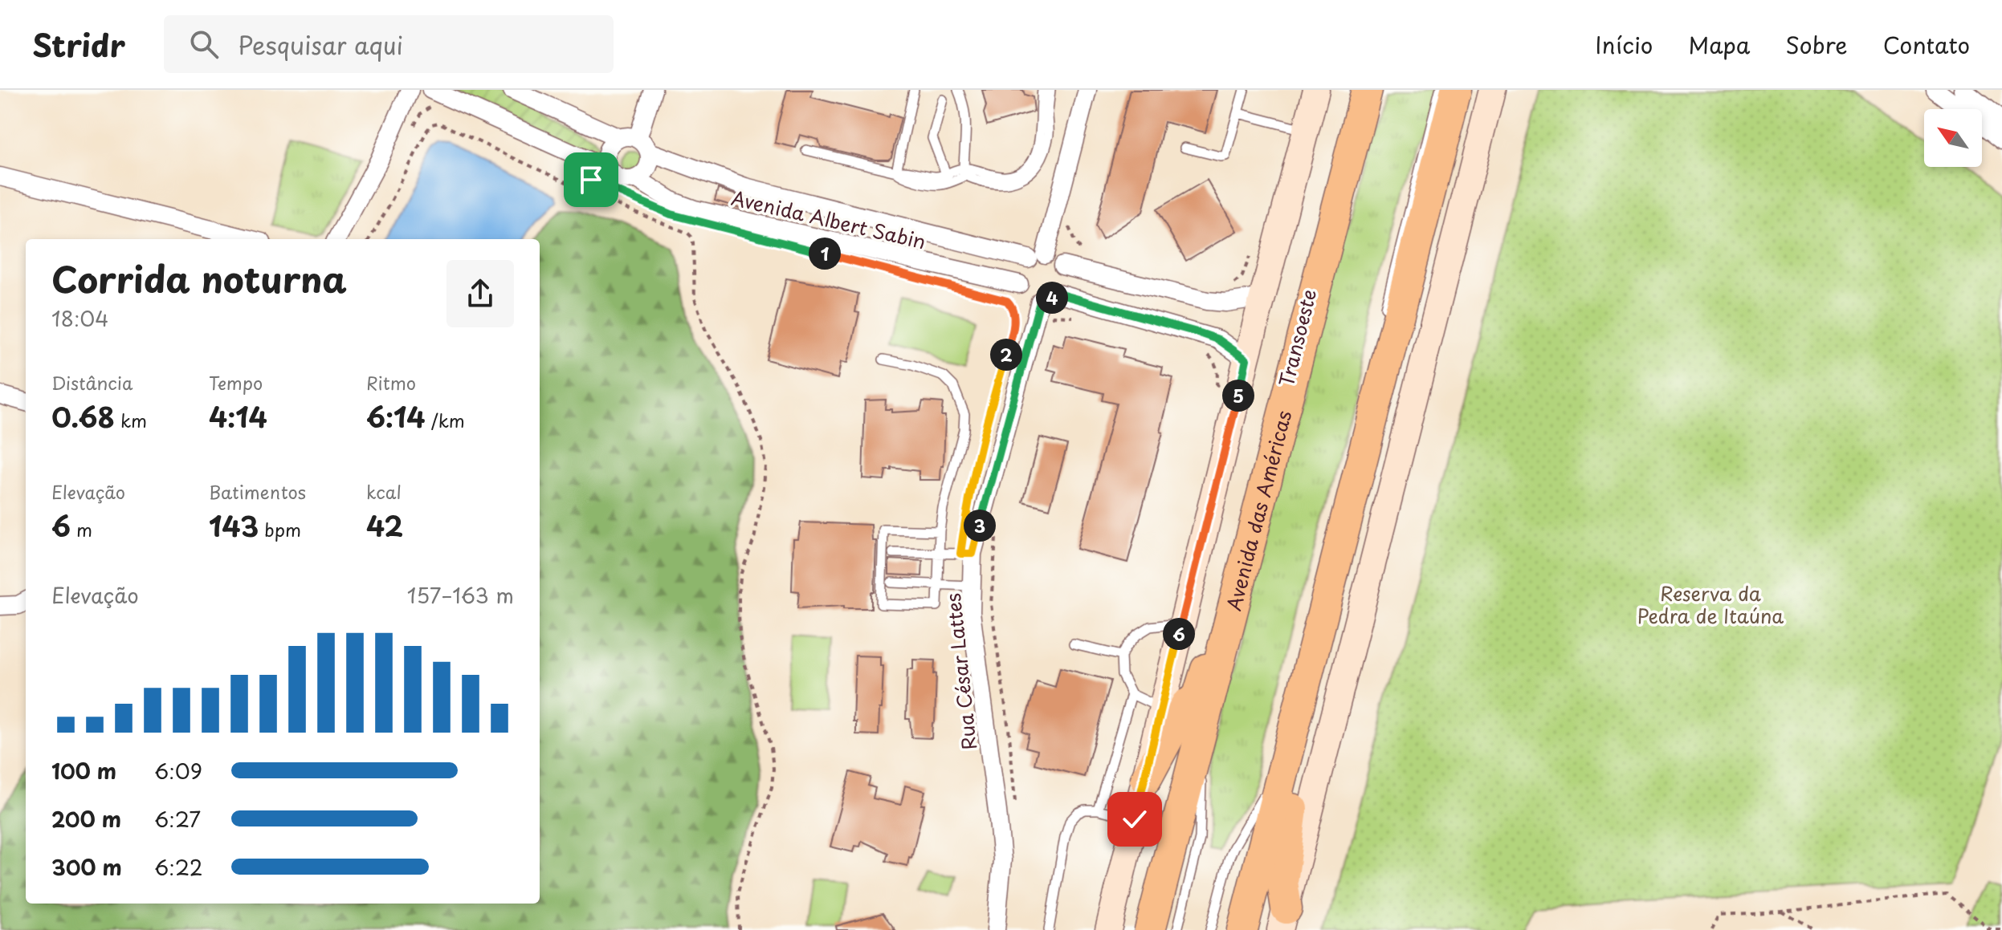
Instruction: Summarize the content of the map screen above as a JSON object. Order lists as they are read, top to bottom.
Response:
{
  "streets": {
    "highway": ["Avenida das Américas"],
    "street": ["Avenida Albert Sabin", "Rua César Lattes"]
  },
  "crossings": [
    ["Avenida Albert Sabin", "Rua César Lattes"]
  ],
  "parks": ["Reserva da Pedra de Itaúna"],
  "north": "top left",
  "page": {
    "header": "Stridr",
    "search": "Pesquisar aqui",
    "nav": [
      "Início",
      "Mapa",
      "Sobre",
      "Contato"
    ],
    "pins": [
      "1",
      "4",
      "2",
      "5",
      "3",
      "6"
    ],
    "heading": ["Corrida noturna", "18:04"],
    "stats": [
      ["Distância", "0.68 km"],
      ["Tempo", "4:14"],
      ["Ritmo", "6:14 /km"],
      ["Elevação", "6 m"],
      ["Batimentos", "143 bpm"],
      ["kcal", "42"]
    ],
    "chart": ["Elevação", "157–163 m"],
    "list": [
      {
        "name": "100 m",
        "note": "6:09"
      },
      {
        "name": "200 m",
        "note": "6:27"
      },
      {
        "name": "300 m",
        "note": "6:22"
      }
    ]
  }
}
